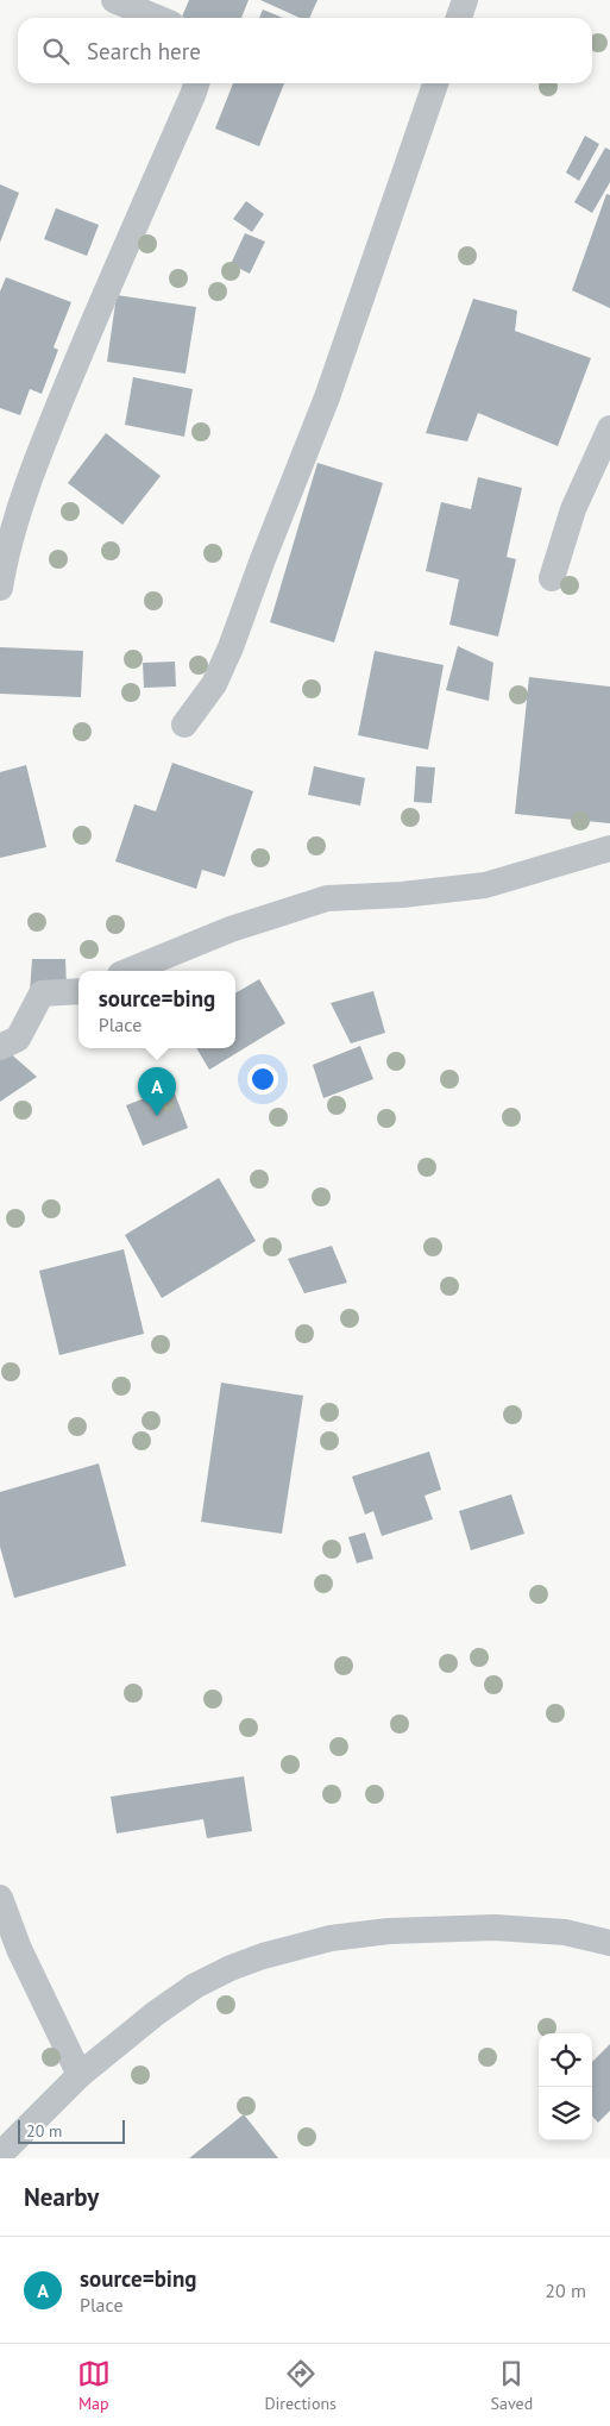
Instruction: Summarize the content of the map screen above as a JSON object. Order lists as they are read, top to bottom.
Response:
{
  "scale_bar": "20 m",
  "page": {
    "search": "Search here",
    "popup": ["source=bing", "Place"],
    "pins": "A",
    "scale": "20 m",
    "heading": "Nearby",
    "list": [
      {
        "mark": "A",
        "name": "source=bing",
        "note": "Place",
        "value": "20 m"
      }
    ],
    "nav": ["Map", "Directions", "Saved"]
  }
}
